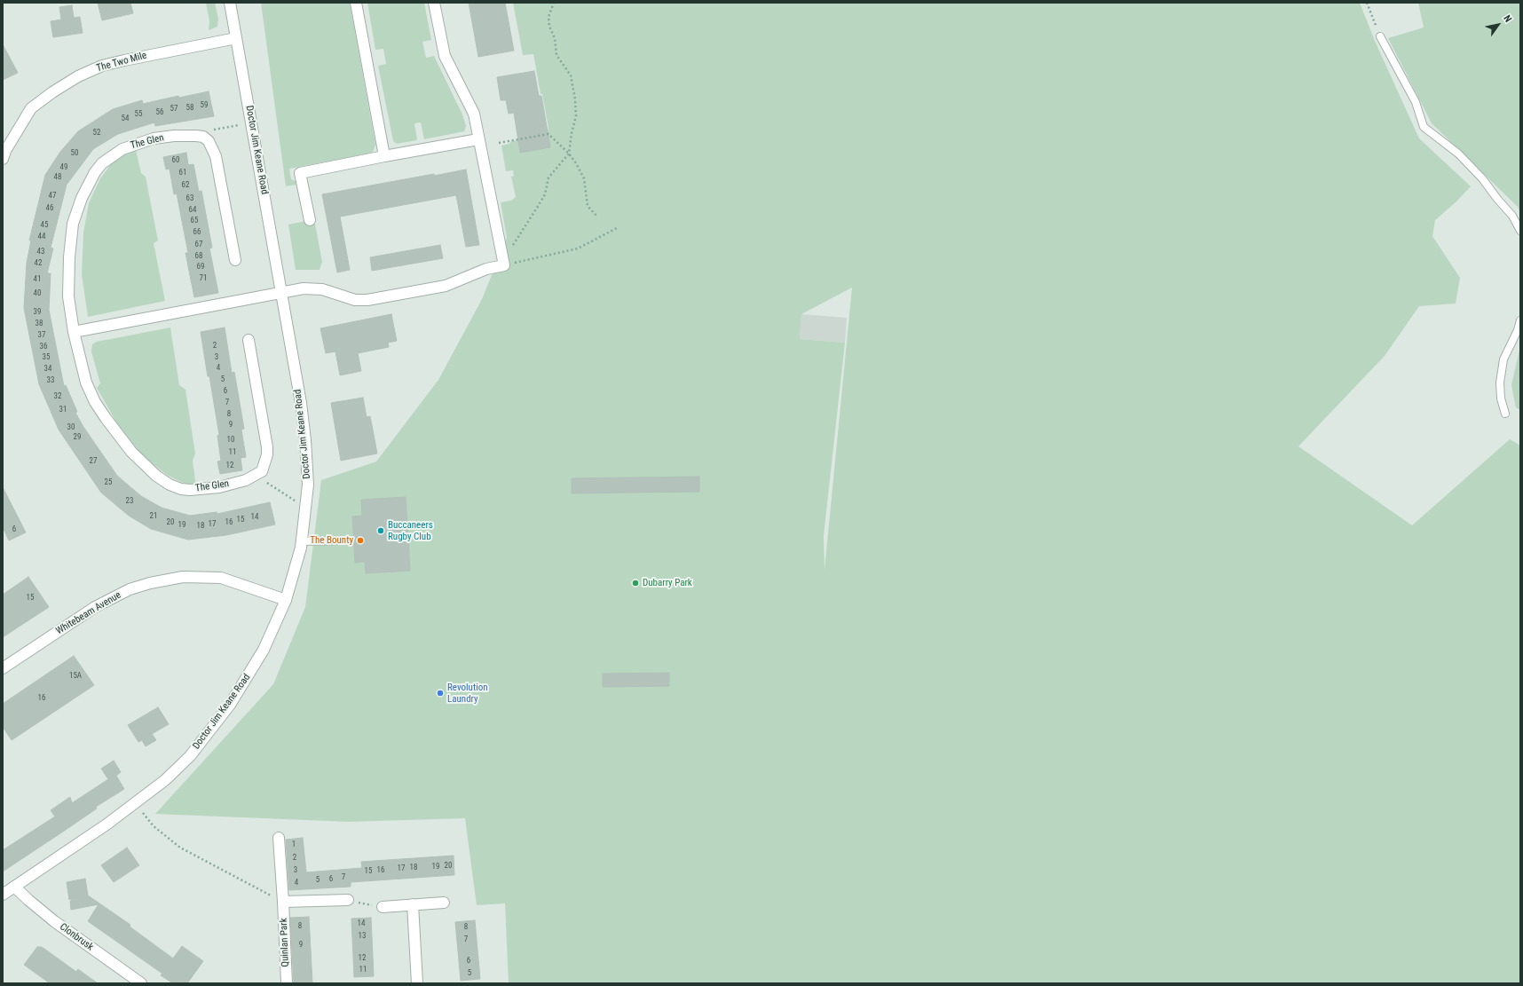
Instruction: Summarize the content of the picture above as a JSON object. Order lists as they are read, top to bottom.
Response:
{
  "streets": {
    "street": [
      "The Two Mile",
      "The Glen",
      "Doctor Jim Keane Road",
      "Whitebeam Avenue",
      "Clonbrusk",
      "Quinlan Park"
    ]
  },
  "crossings": [
    ["The Two Mile", "Doctor Jim Keane Road"],
    ["Doctor Jim Keane Road", "Whitebeam Avenue"],
    ["Doctor Jim Keane Road", "Clonbrusk"]
  ],
  "places": [
    "Buccaneers Rugby Club",
    "The Bounty",
    "Dubarry Park",
    "Revolution Laundry"
  ],
  "house_numbers": [
    "59",
    "58",
    "57",
    "56",
    "55",
    "54",
    "52",
    "50",
    "60",
    "49",
    "61",
    "48",
    "62",
    "47",
    "63",
    "46",
    "64",
    "65",
    "45",
    "66",
    "44",
    "67",
    "43",
    "68",
    "42",
    "69",
    "71",
    "41",
    "40",
    "39",
    "38",
    "37",
    "2",
    "36",
    "35",
    "3",
    "4",
    "34",
    "5",
    "33",
    "6",
    "32",
    "7",
    "31",
    "8",
    "9",
    "30",
    "29",
    "10",
    "11",
    "27",
    "12",
    "25",
    "23",
    "21",
    "14",
    "15",
    "20",
    "16",
    "17",
    "19",
    "18",
    "6",
    "15",
    "15A",
    "16",
    "1",
    "2",
    "20",
    "19",
    "18",
    "17",
    "3",
    "16",
    "15",
    "7",
    "6",
    "5",
    "4",
    "14",
    "8",
    "8",
    "13",
    "7",
    "9",
    "12",
    "6",
    "11",
    "5"
  ],
  "north": "top right"
}
